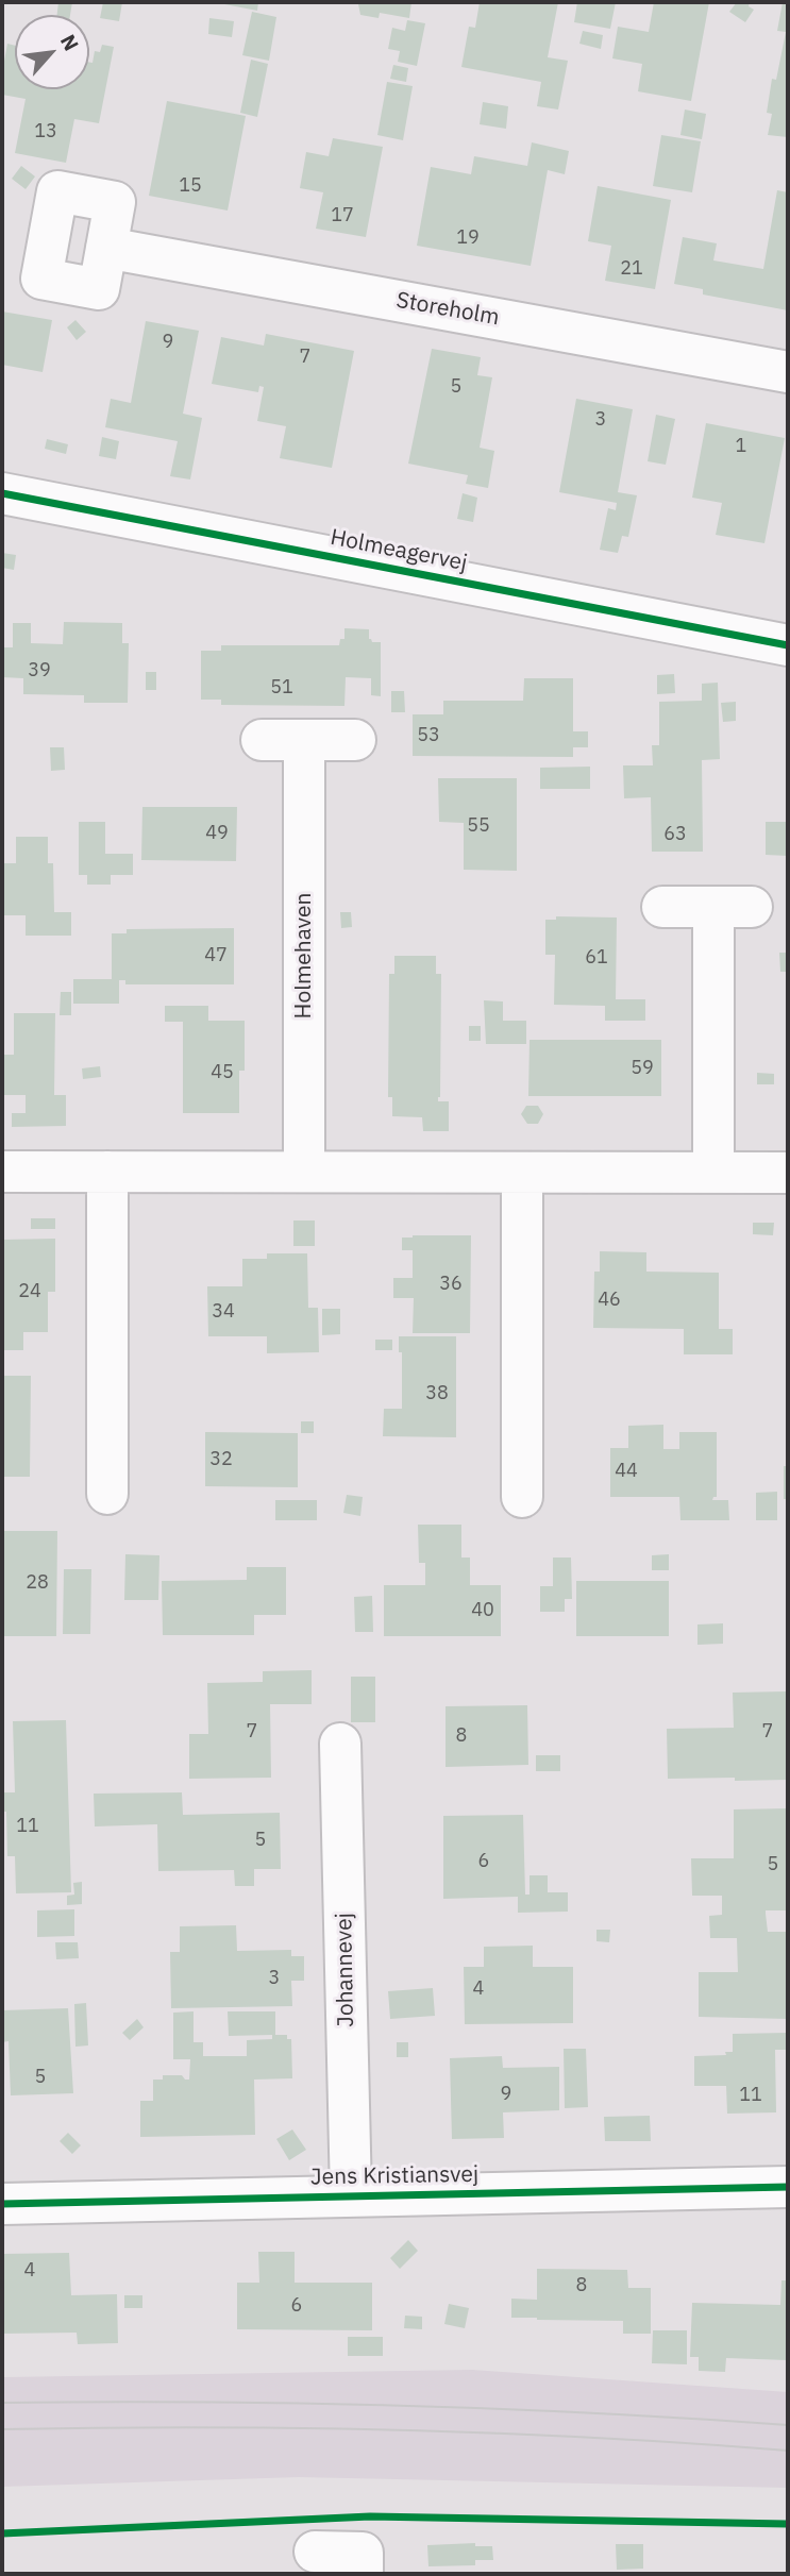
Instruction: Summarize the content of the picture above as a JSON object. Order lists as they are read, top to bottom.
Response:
{
  "streets": {
    "street": [
      "Storeholm",
      "Holmeagervej",
      "Holmehaven",
      "Johannevej",
      "Jens Kristiansvej"
    ]
  },
  "crossings": [
    ["Johannevej", "Jens Kristiansvej"]
  ],
  "house_numbers": [
    "13",
    "15",
    "17",
    "19",
    "21",
    "9",
    "7",
    "5",
    "3",
    "1",
    "39",
    "51",
    "53",
    "55",
    "49",
    "63",
    "47",
    "61",
    "59",
    "45",
    "36",
    "24",
    "46",
    "34",
    "38",
    "32",
    "44",
    "28",
    "40",
    "7",
    "7",
    "8",
    "11",
    "5",
    "6",
    "5",
    "3",
    "4",
    "5",
    "9",
    "11",
    "4",
    "8",
    "6"
  ],
  "north": "top right"
}
